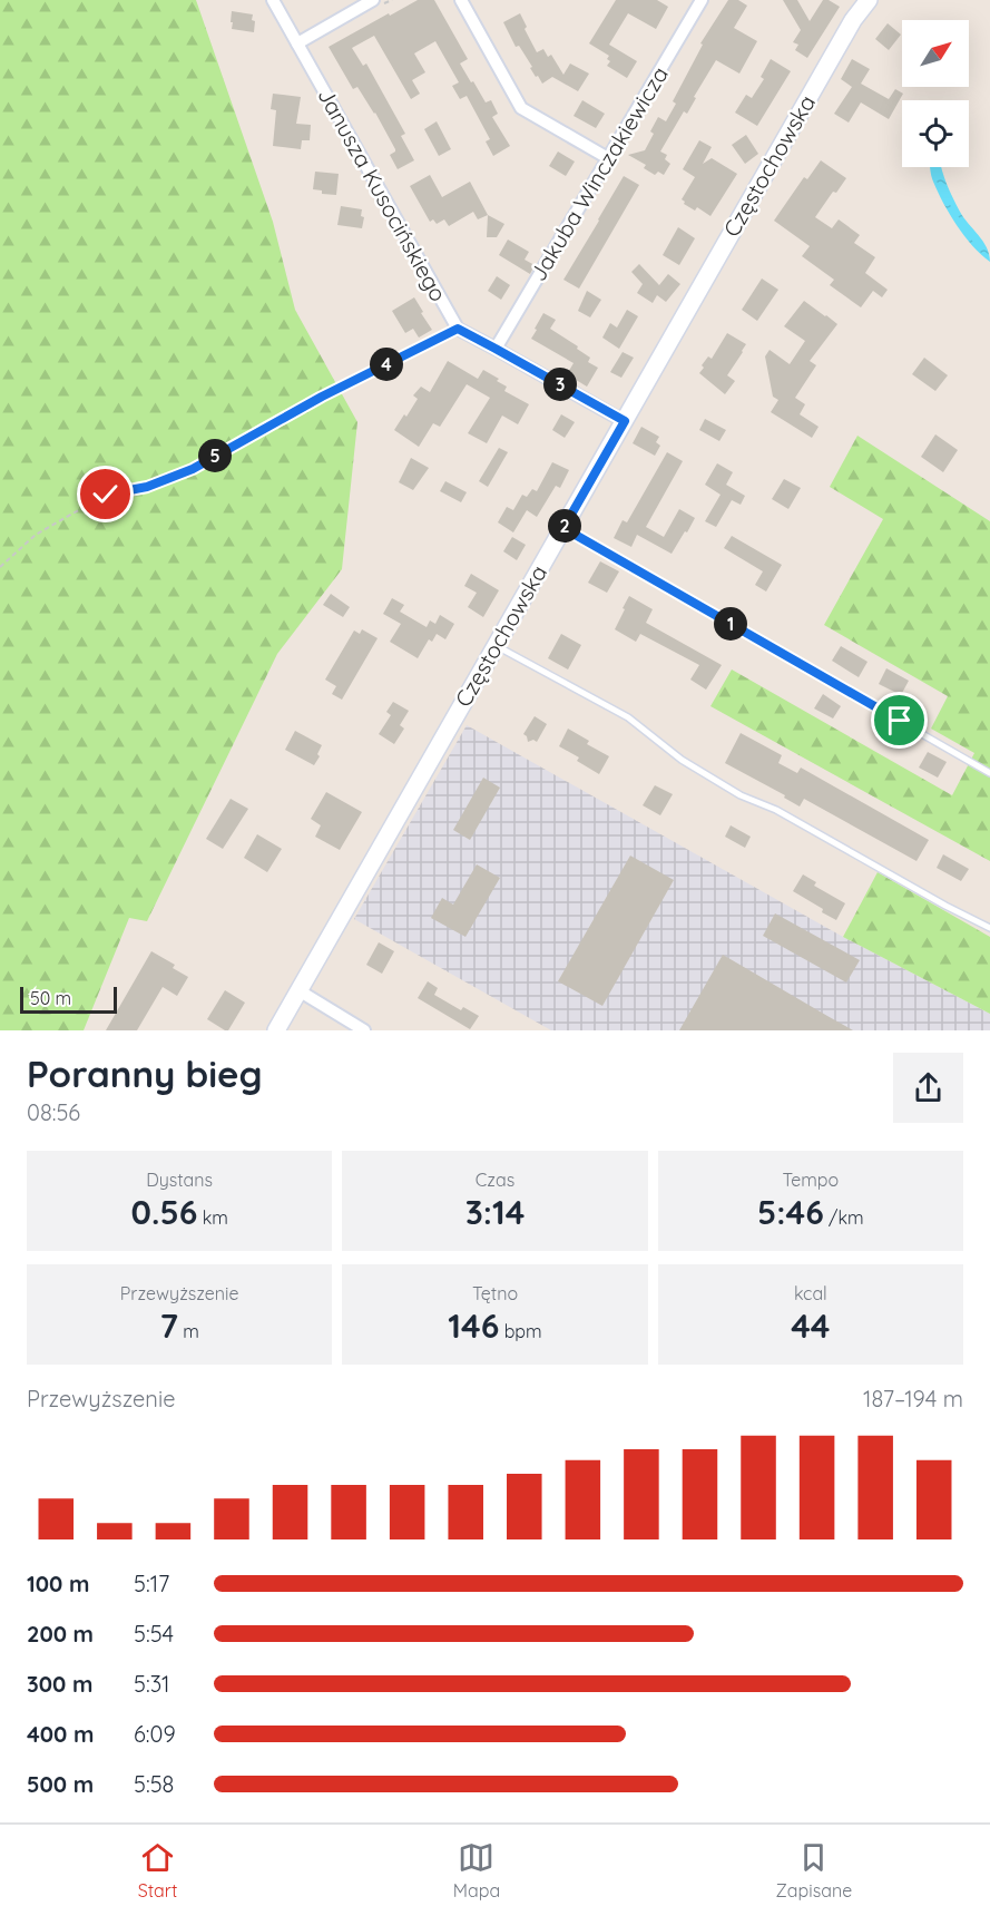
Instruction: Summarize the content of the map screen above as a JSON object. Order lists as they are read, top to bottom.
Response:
{
  "streets": {
    "main road": ["Częstochowska"],
    "street": ["Jakuba Winczakiewicza", "Janusza Kusocińskiego"]
  },
  "scale_bar": "50 m",
  "north": "top right",
  "page": {
    "pins": [
      "4",
      "3",
      "5",
      "2",
      "1"
    ],
    "scale": "50 m",
    "heading": ["Poranny bieg", "08:56"],
    "stats": [
      ["Dystans", "0.56 km"],
      ["Czas", "3:14"],
      ["Tempo", "5:46 /km"],
      ["Przewyższenie", "7 m"],
      ["Tętno", "146 bpm"],
      ["kcal", "44"]
    ],
    "chart": ["Przewyższenie", "187–194 m"],
    "list": [
      {
        "name": "100 m",
        "note": "5:17"
      },
      {
        "name": "200 m",
        "note": "5:54"
      },
      {
        "name": "300 m",
        "note": "5:31"
      },
      {
        "name": "400 m",
        "note": "6:09"
      },
      {
        "name": "500 m",
        "note": "5:58"
      }
    ],
    "tabs": ["Start", "Mapa", "Zapisane"]
  }
}
